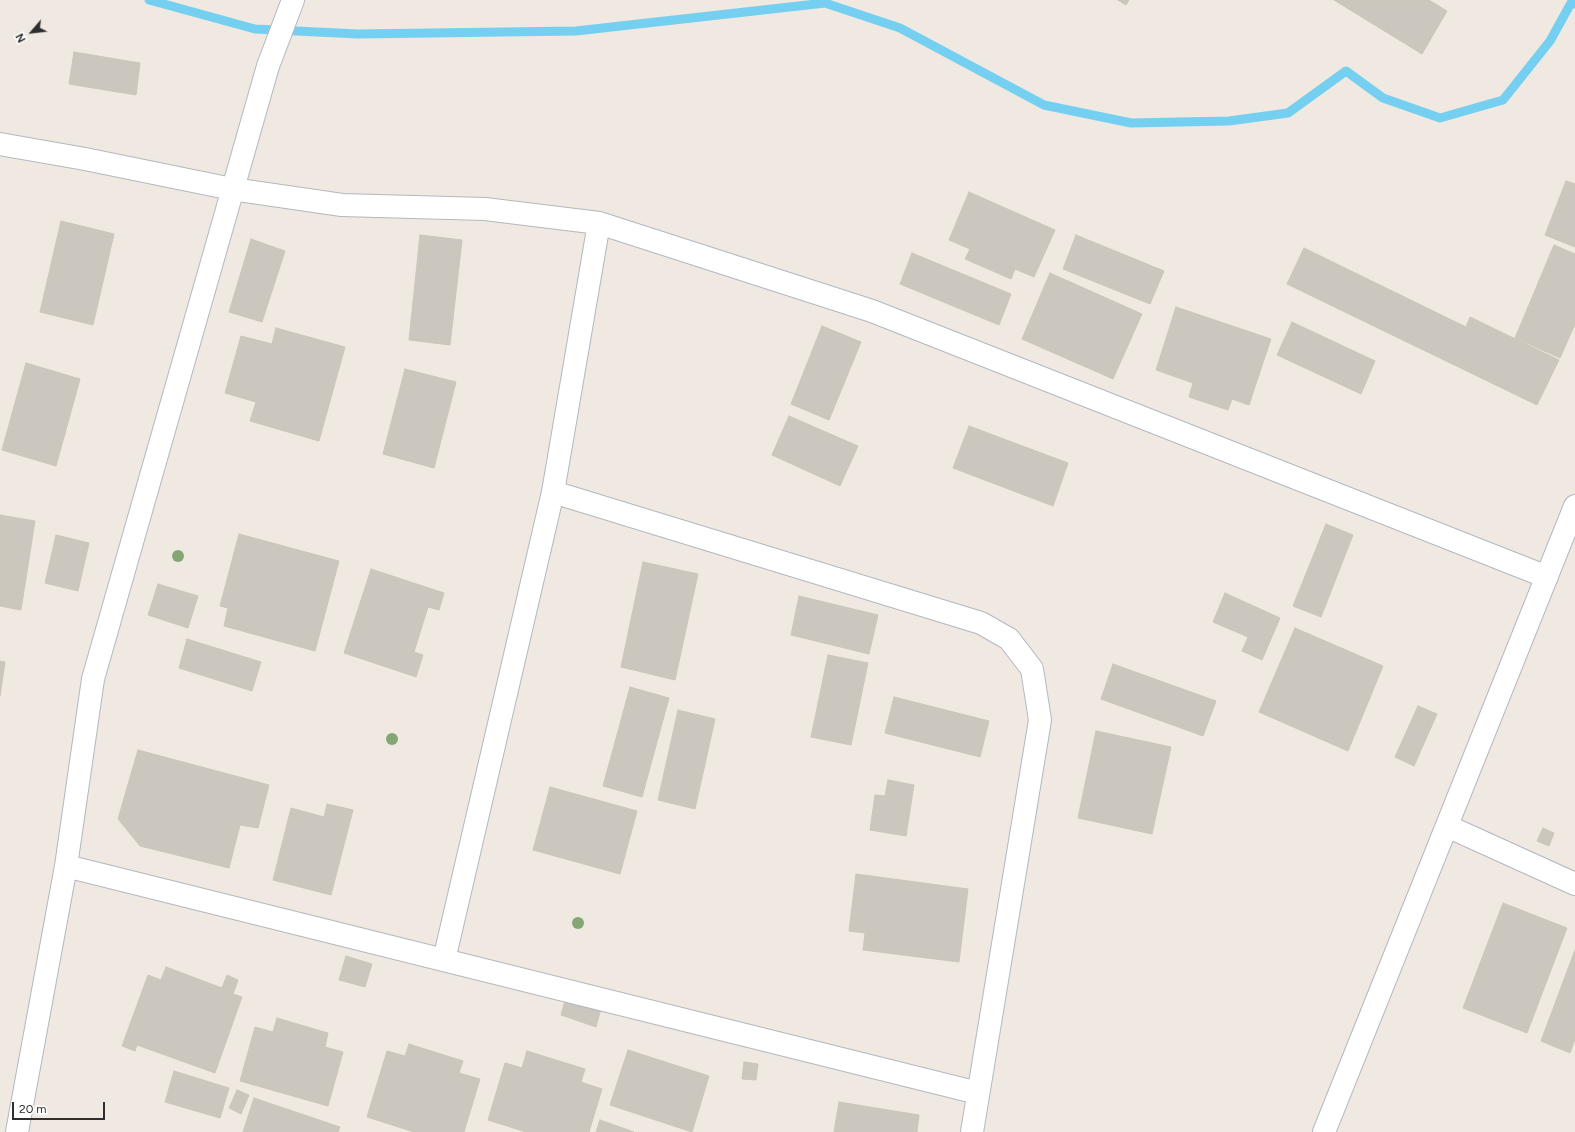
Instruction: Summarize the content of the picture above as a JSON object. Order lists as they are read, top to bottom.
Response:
{
  "scale_bar": "20 m",
  "north": "bottom left"
}
